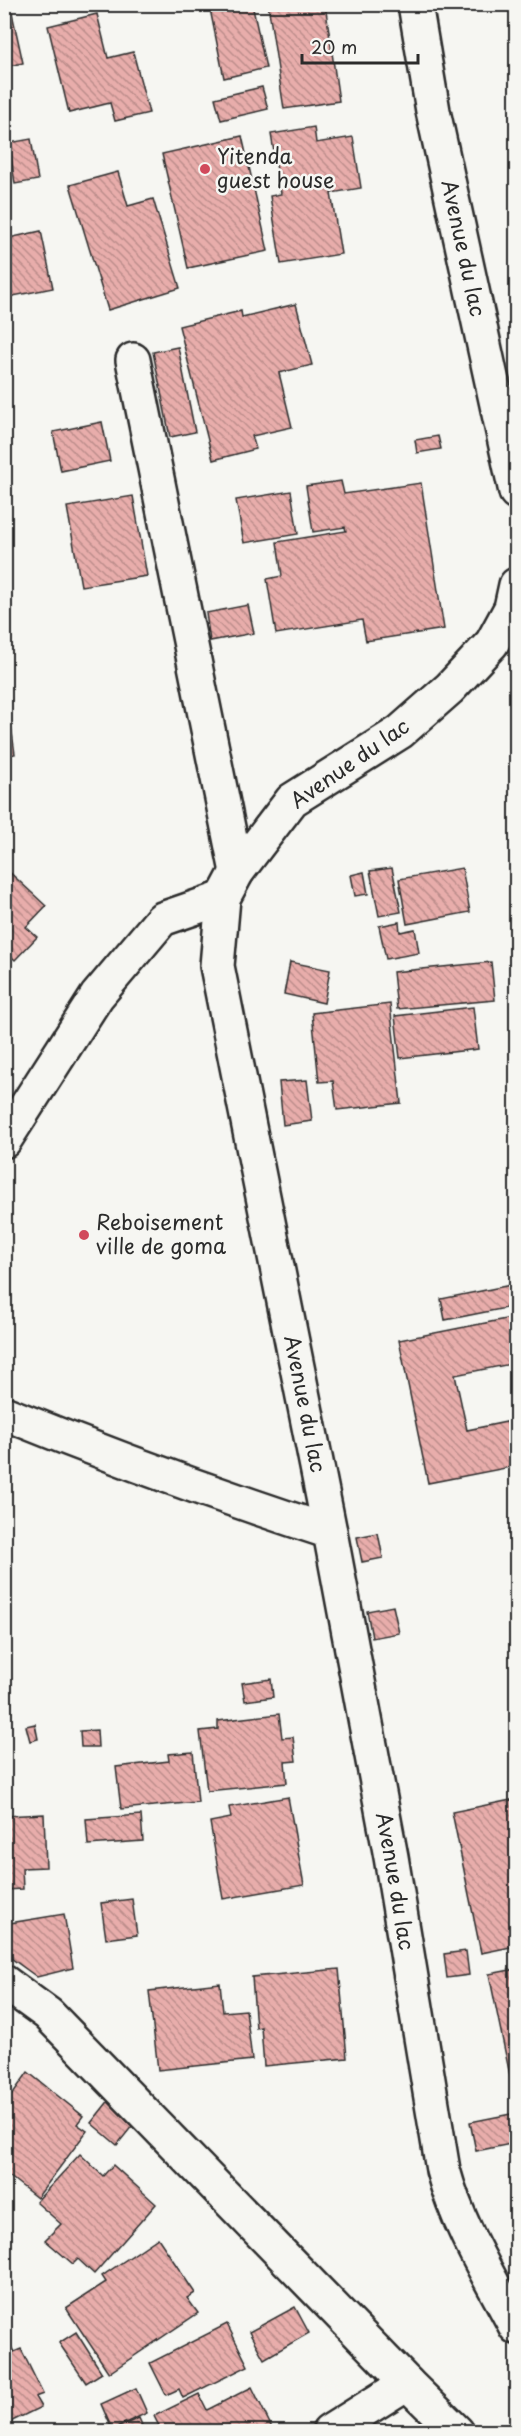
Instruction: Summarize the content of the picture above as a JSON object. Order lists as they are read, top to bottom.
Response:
{
  "streets": {
    "main road": ["Avenue du lac"]
  },
  "places": ["Yitenda guest house", "Reboisement ville de goma"],
  "scale_bar": "20 m"
}
